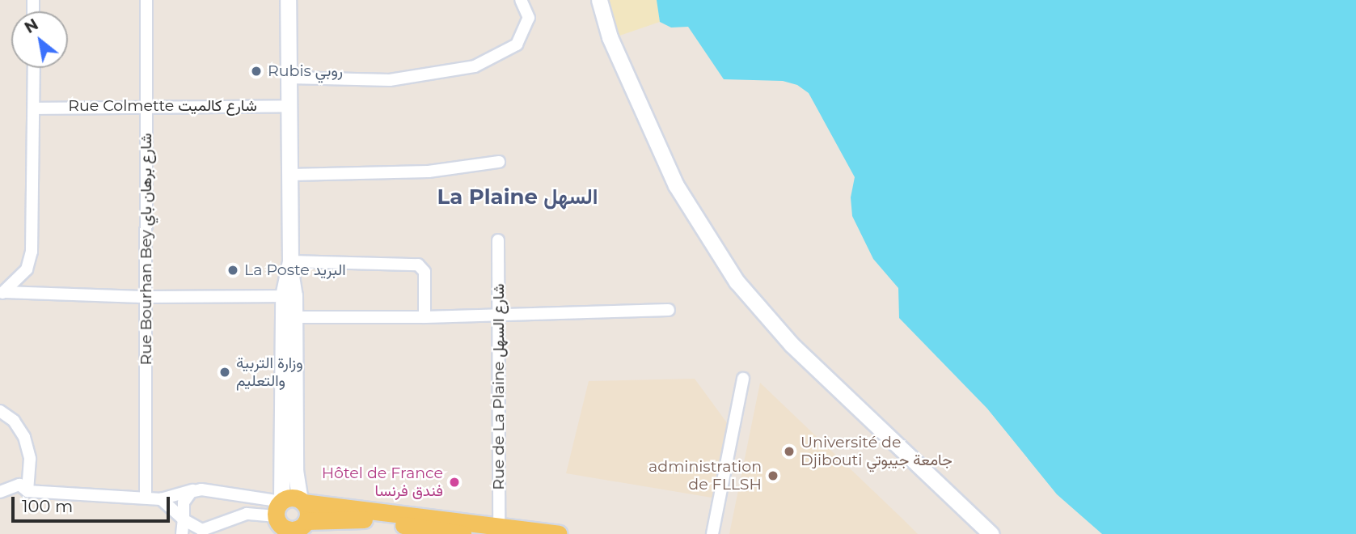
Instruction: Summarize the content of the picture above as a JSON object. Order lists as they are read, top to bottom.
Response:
{
  "streets": {
    "street": ["Rue Colmette شارع كالميت", "Rue Bourhan Bey شارع برهان باي", "Rue de La Plaine شارع السهل"]
  },
  "crossings": [
    ["Rue Colmette شارع كالميت", "Rue Bourhan Bey شارع برهان باي"]
  ],
  "districts": ["La Plaine السهل"],
  "places": [
    "Rubis روبي",
    "La Poste البريد",
    "وزارة التربية والتعليم",
    "Université de Djibouti جامعة جيبوتي",
    "administration de FLLSH",
    "Hôtel de France فندق فرنسا"
  ],
  "scale_bar": "100 m",
  "north": "top left"
}
